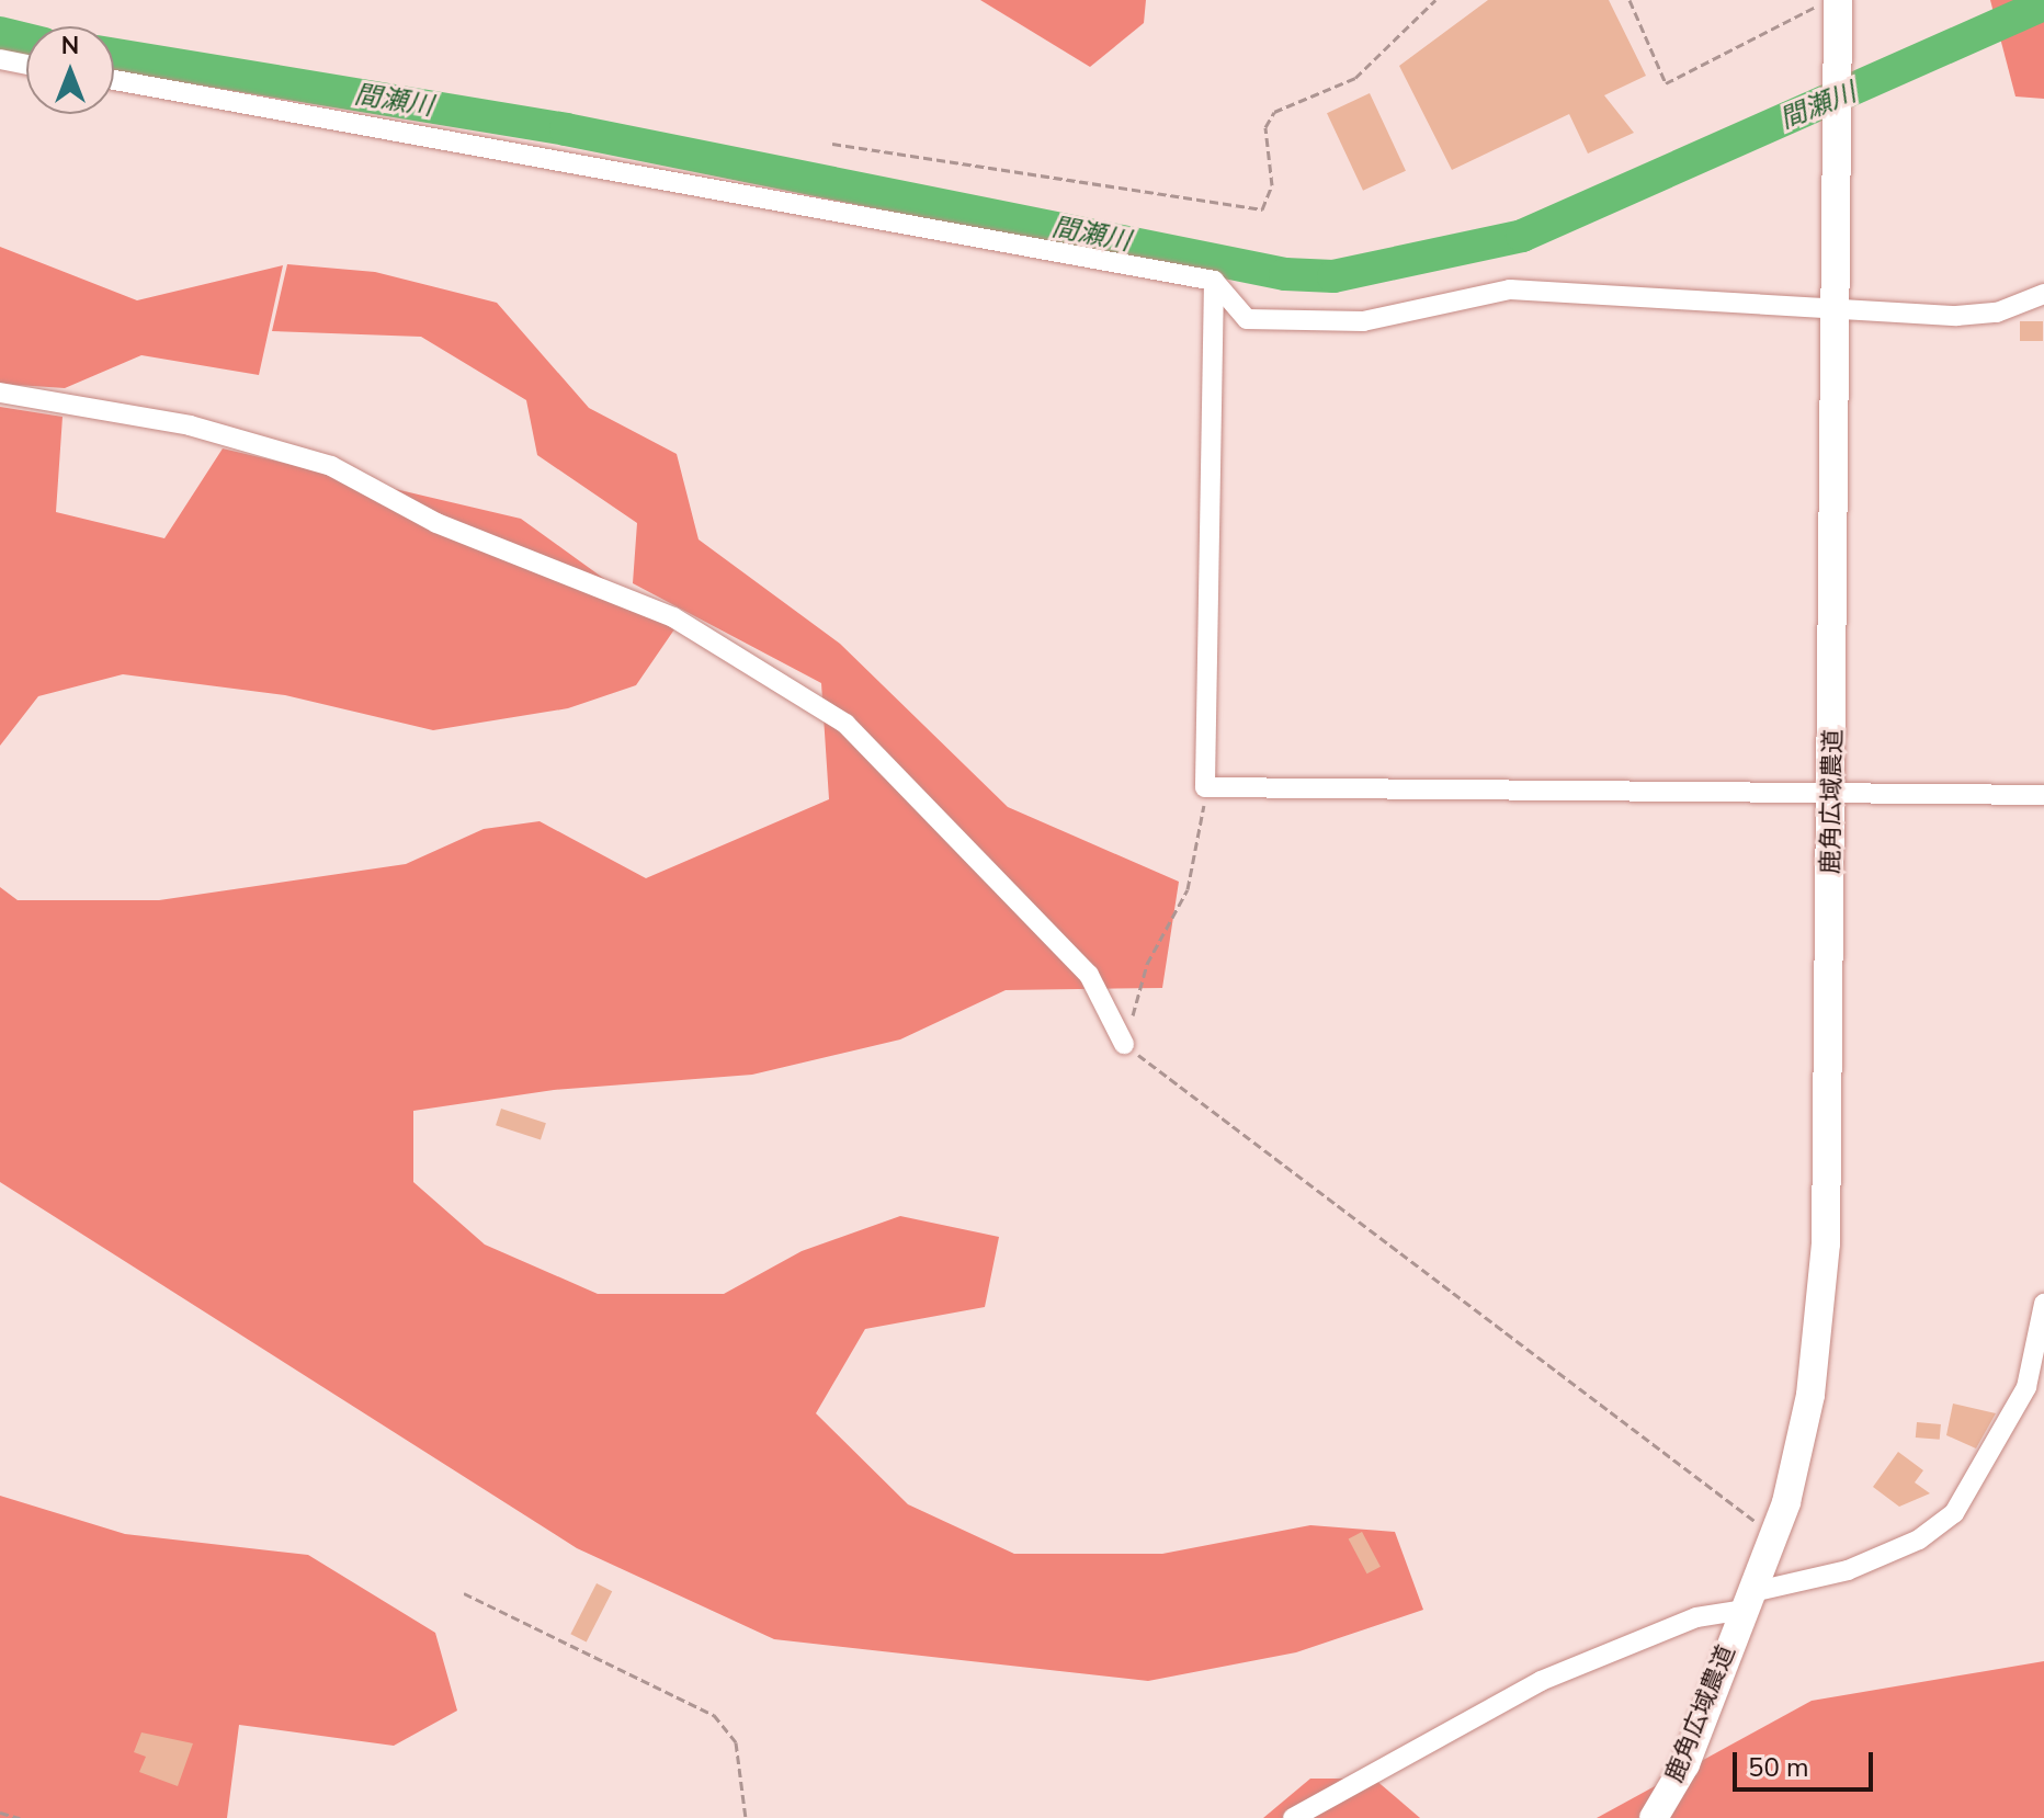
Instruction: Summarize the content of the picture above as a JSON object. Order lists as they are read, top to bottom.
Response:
{
  "streets": {
    "street": ["鹿角広域農道"]
  },
  "water": ["間瀬川"],
  "scale_bar": "50 m",
  "north": "top"
}
